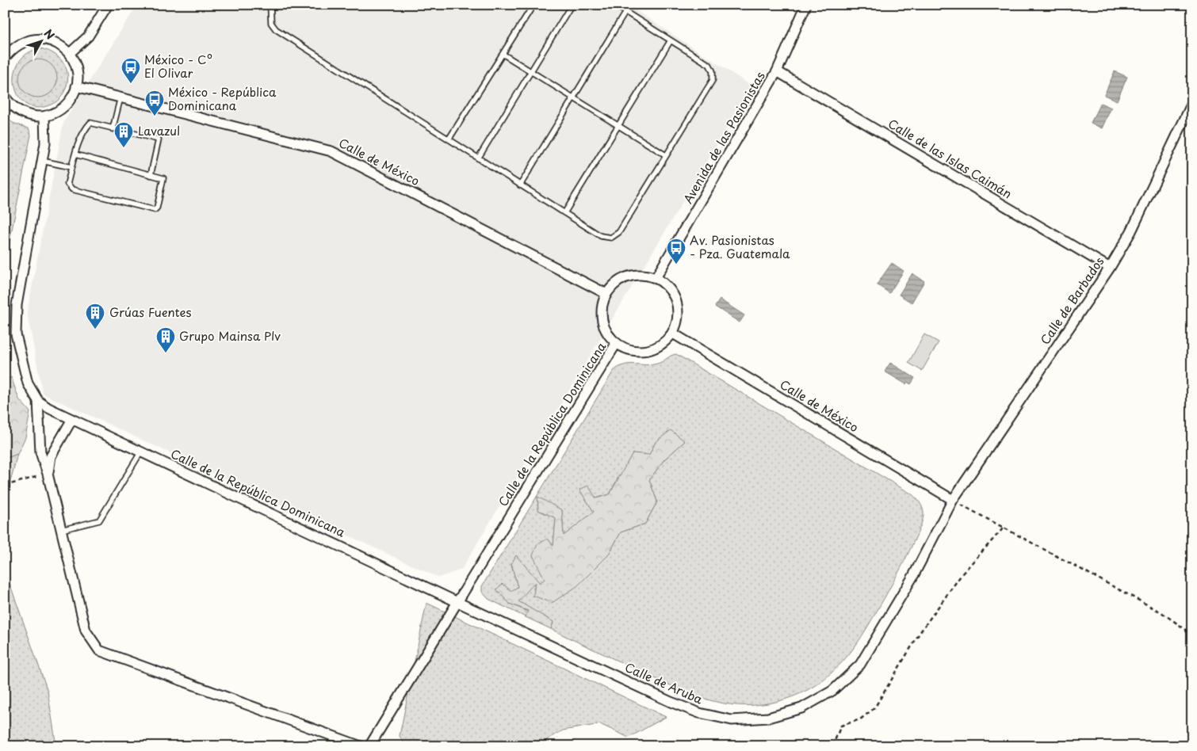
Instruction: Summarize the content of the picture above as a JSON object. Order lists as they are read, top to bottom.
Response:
{
  "streets": {
    "street": [
      "Avenida de las Pasionistas",
      "Calle de las Islas Caimán",
      "Calle de México",
      "Calle de Barbados",
      "Calle de la República Dominicana",
      "Calle de Aruba"
    ]
  },
  "crossings": [
    ["Avenida de las Pasionistas", "Calle de las Islas Caimán"],
    ["Avenida de las Pasionistas", "Calle de México"],
    ["Avenida de las Pasionistas", "Calle de la República Dominicana"],
    ["Calle de las Islas Caimán", "Calle de Barbados"],
    ["Calle de México", "Calle de Barbados"],
    ["Calle de México", "Calle de la República Dominicana"],
    ["Calle de México", "Calle de Aruba"],
    ["Calle de Barbados", "Calle de Aruba"],
    ["Calle de la República Dominicana", "Calle de Aruba"]
  ],
  "places": {
    "bus stop": ["México - Cº El Olivar", "México - República Dominicana", "Av. Pasionistas - Pza. Guatemala"],
    "building": ["Lavazul", "Grúas Fuentes", "Grupo Mainsa Plv"]
  },
  "north": "top right"
}
